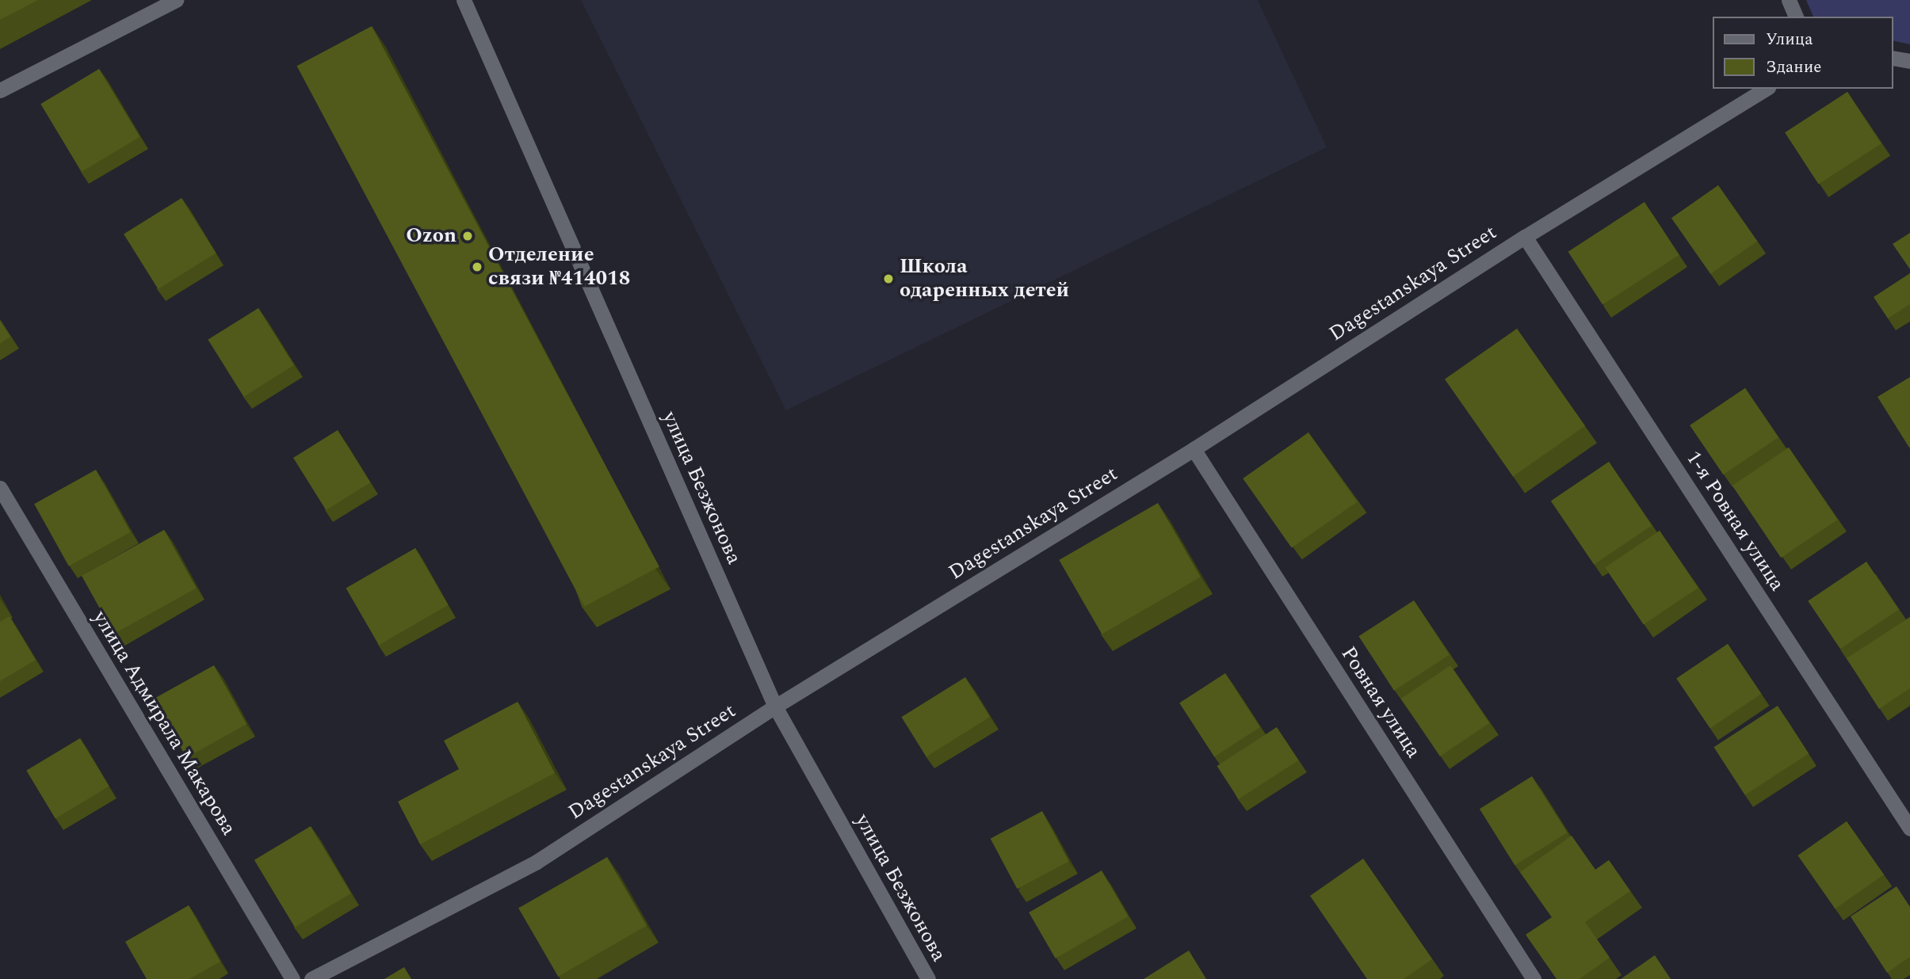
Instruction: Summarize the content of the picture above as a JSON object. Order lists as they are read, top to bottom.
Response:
{
  "streets": {
    "street": [
      "Dagestanskaya Street",
      "улица Безжонова",
      "1-я Ровная улица",
      "Ровная улица",
      "улица Адмирала Макарова"
    ]
  },
  "crossings": [
    ["Dagestanskaya Street", "улица Безжонова"],
    ["Dagestanskaya Street", "1-я Ровная улица"],
    ["Dagestanskaya Street", "Ровная улица"]
  ],
  "places": ["Ozon", "Отделение связи №414018", "Школа одаренных детей"],
  "legend": ["Улица", "Здание"]
}
